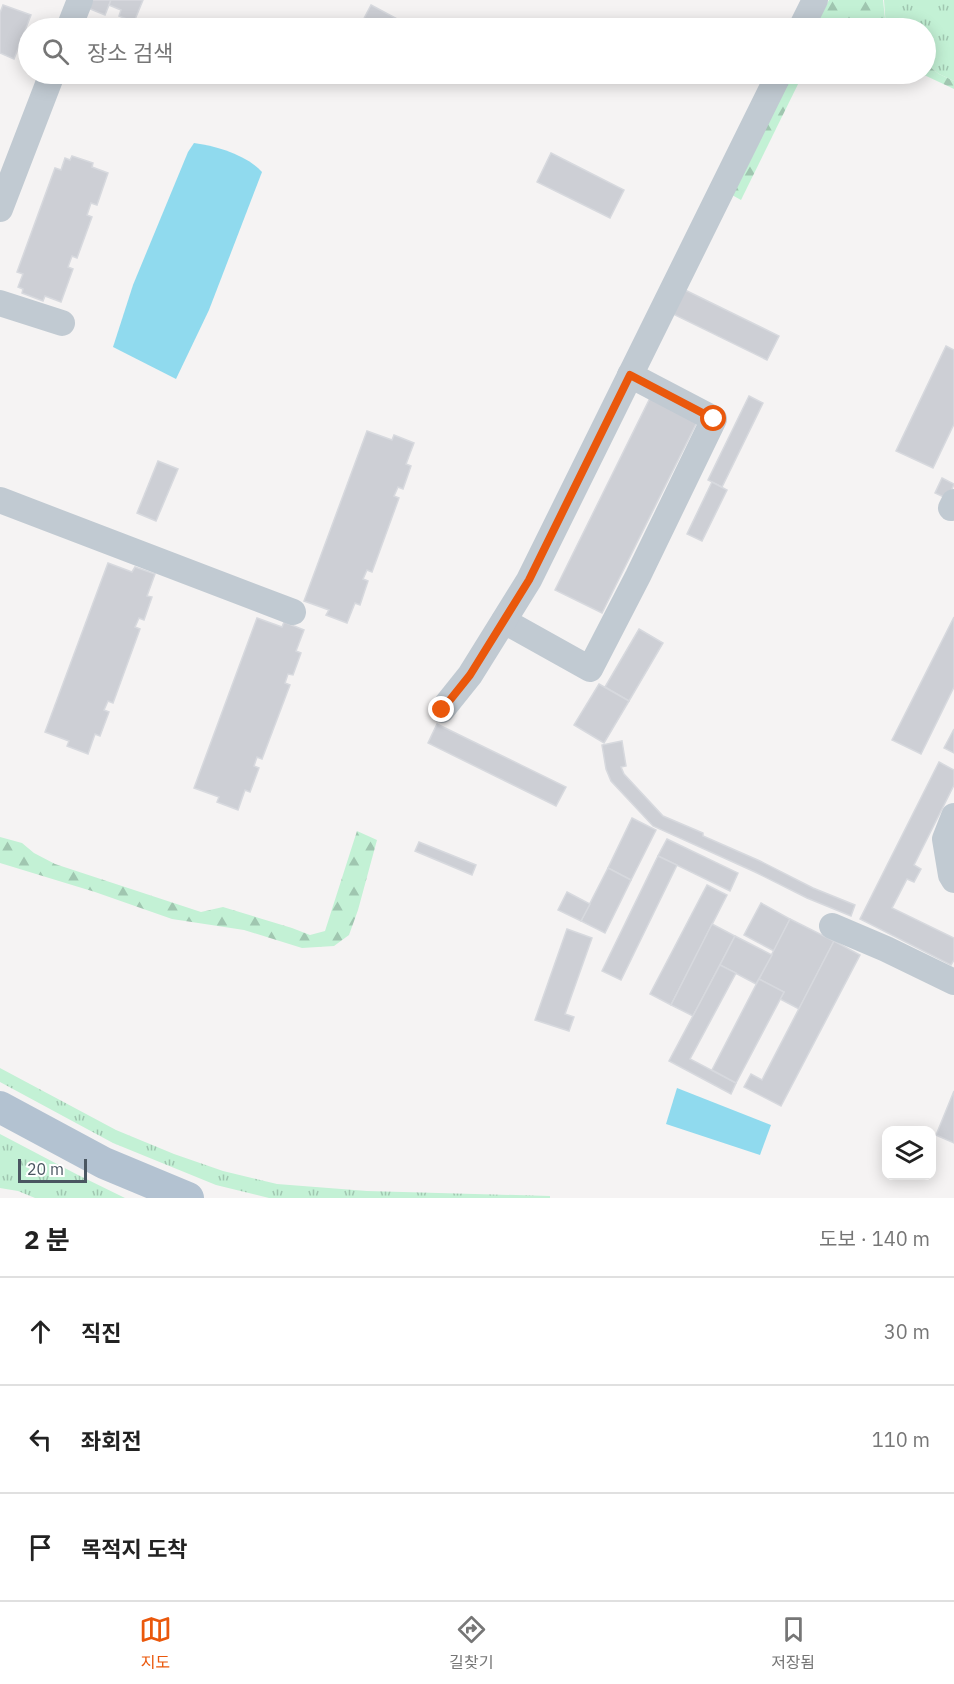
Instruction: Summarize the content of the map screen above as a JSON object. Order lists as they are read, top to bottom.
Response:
{
  "scale_bar": "20 m",
  "page": {
    "search": "장소 검색",
    "scale": "20 m",
    "heading": ["2 분", "도보 · 140 m"],
    "list": [
      ["직진", "30 m"],
      ["좌회전", "110 m"],
      "목적지 도착"
    ],
    "nav": ["지도", "길찾기", "저장됨"]
  }
}
